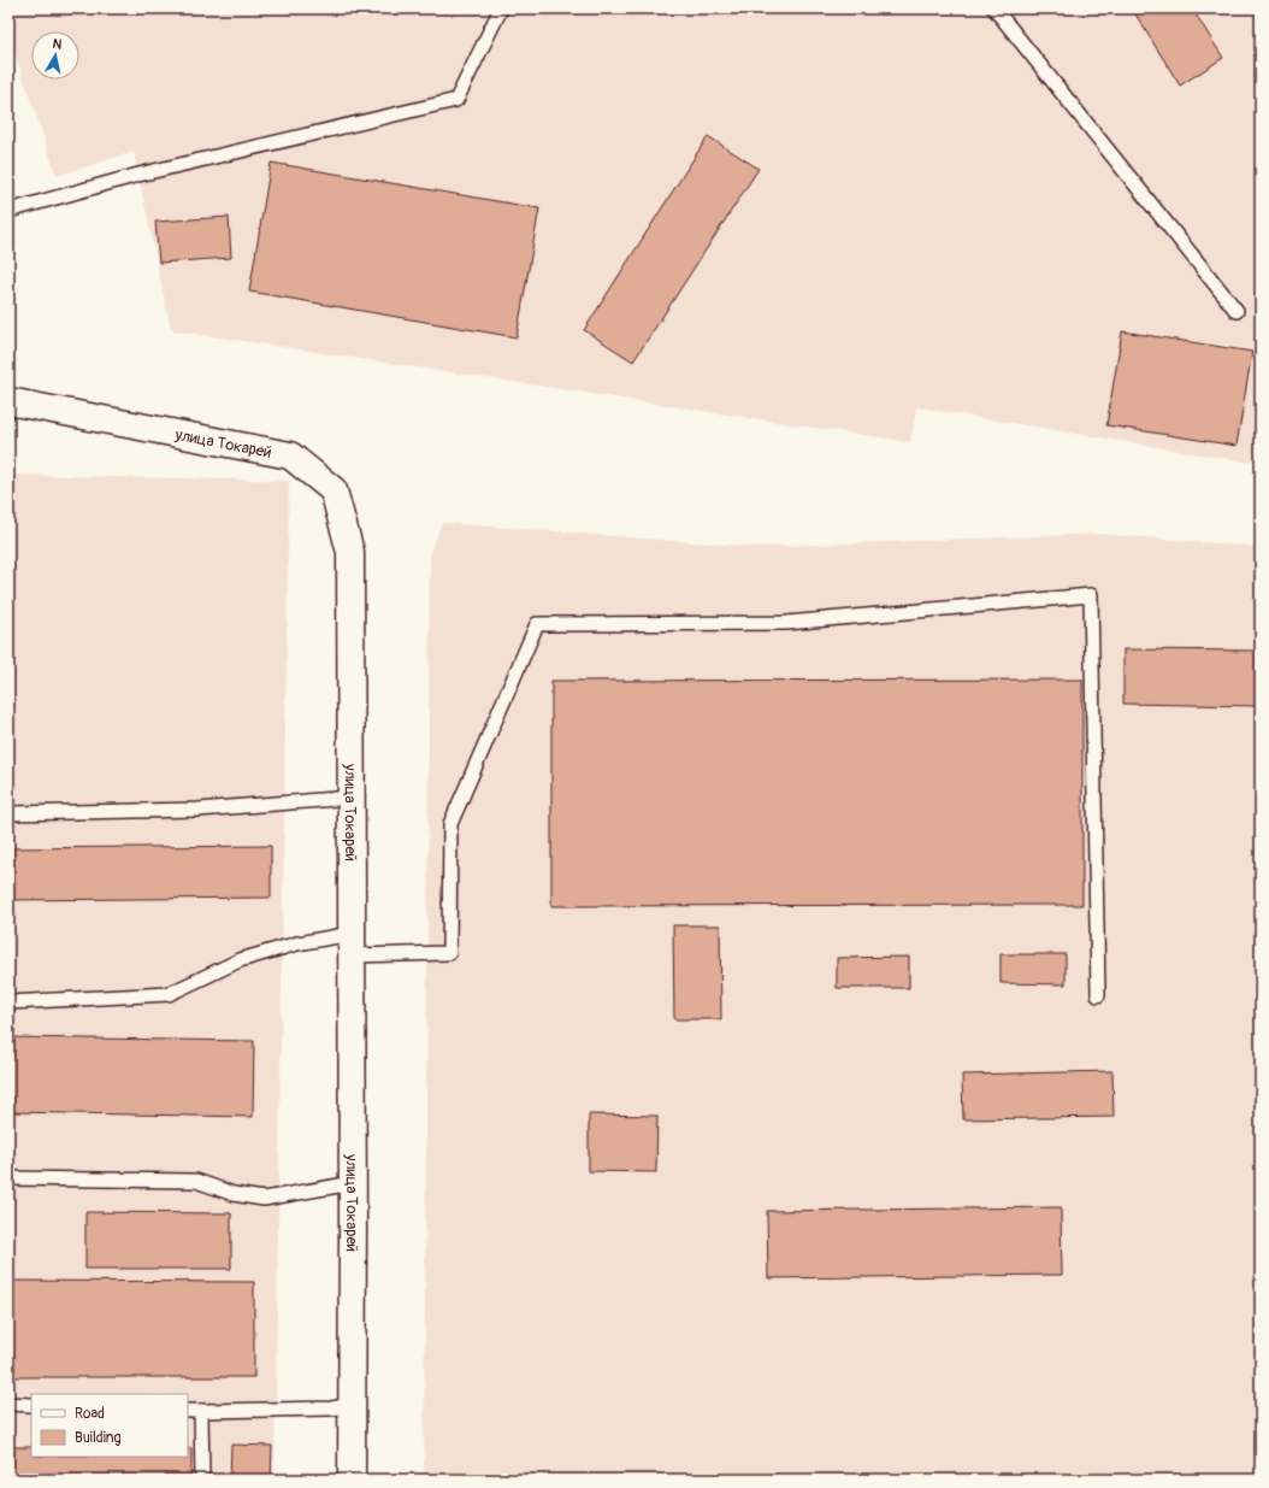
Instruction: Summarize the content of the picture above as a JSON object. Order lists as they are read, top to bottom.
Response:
{
  "streets": {
    "street": ["улица Токарей"]
  },
  "legend": ["Road", "Building"],
  "north": "top"
}
